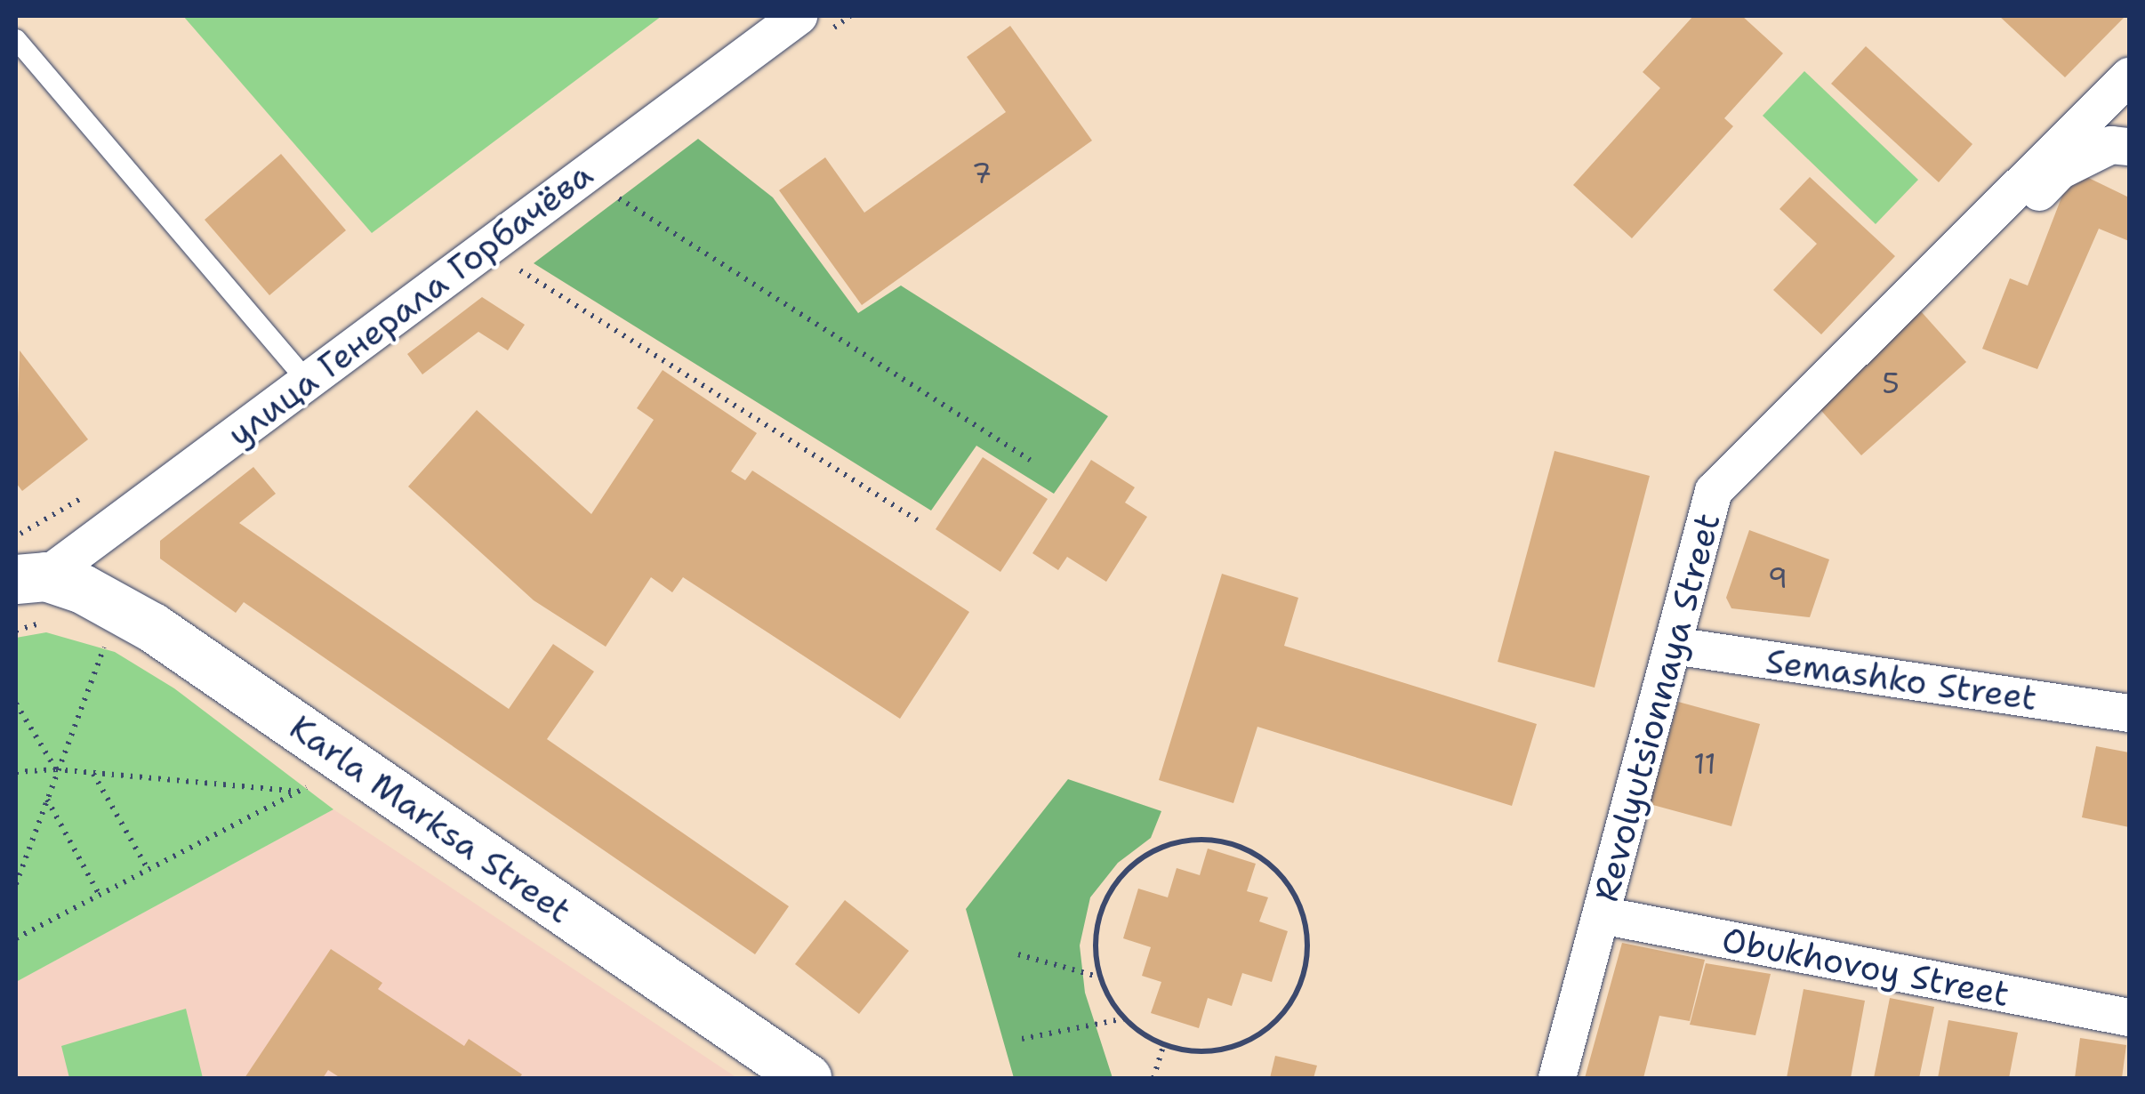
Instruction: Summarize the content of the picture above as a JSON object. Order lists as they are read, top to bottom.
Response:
{
  "streets": {
    "main road": ["Karla Marksa Street"],
    "street": [
      "улица Генерала Горбачёва",
      "Semashko Street",
      "Revolyutsionnaya Street",
      "Obukhovoy Street"
    ]
  },
  "crossings": [
    ["улица Генерала Горбачёва", "Karla Marksa Street"],
    ["Semashko Street", "Revolyutsionnaya Street"],
    ["Revolyutsionnaya Street", "Obukhovoy Street"]
  ],
  "house_numbers": [
    "7",
    "5",
    "9",
    "11"
  ]
}
